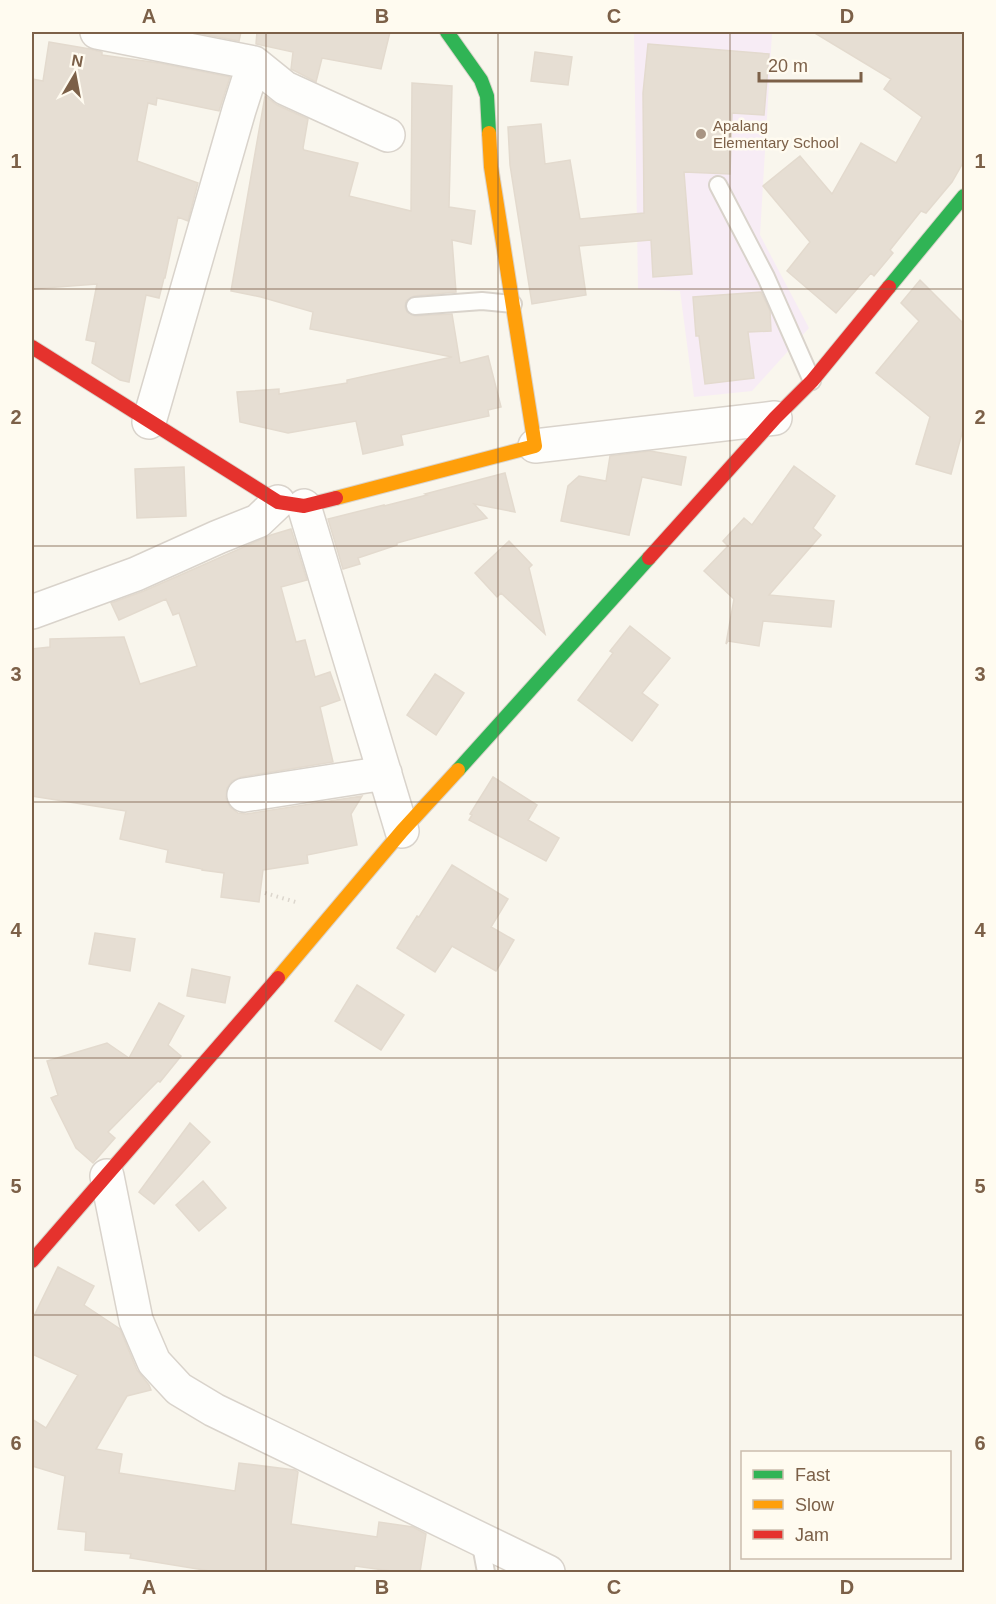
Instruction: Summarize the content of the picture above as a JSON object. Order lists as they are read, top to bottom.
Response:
{
  "places": ["Apalang Elementary School"],
  "legend": ["Fast", "Slow", "Jam"],
  "scale_bar": "20 m",
  "north": "top",
  "grid": {
    "columns": [
      "A",
      "B",
      "C",
      "D"
    ],
    "rows": [
      "1",
      "2",
      "3",
      "4",
      "5",
      "6"
    ]
  }
}
